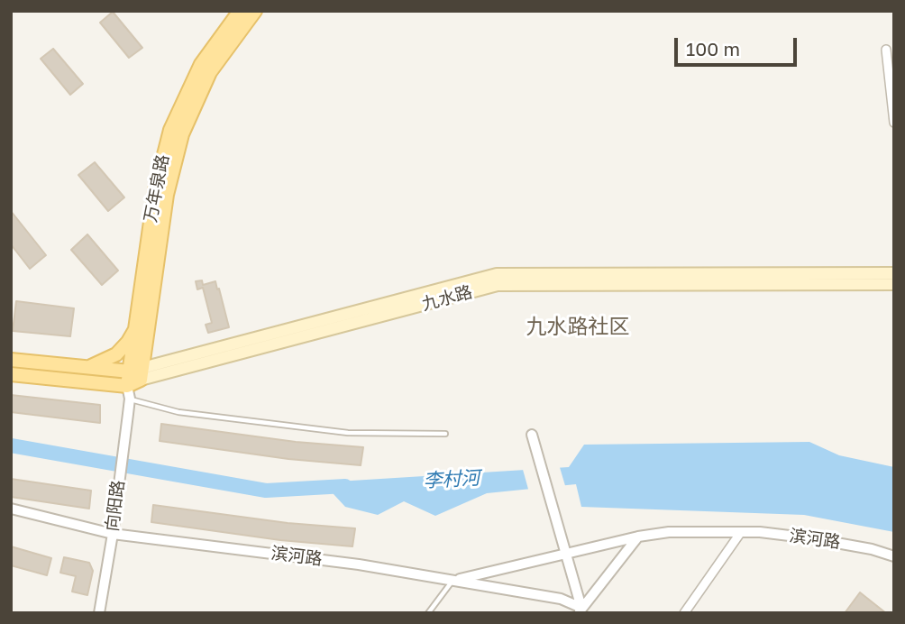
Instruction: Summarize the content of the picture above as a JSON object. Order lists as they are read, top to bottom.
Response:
{
  "streets": {
    "main road": ["万年泉路", "九水路"],
    "street": ["向阳路", "滨河路"]
  },
  "crossings": [
    ["万年泉路", "九水路"],
    ["万年泉路", "向阳路"],
    ["向阳路", "滨河路"]
  ],
  "districts": ["九水路社区"],
  "water": ["李村河"],
  "scale_bar": "100 m"
}
